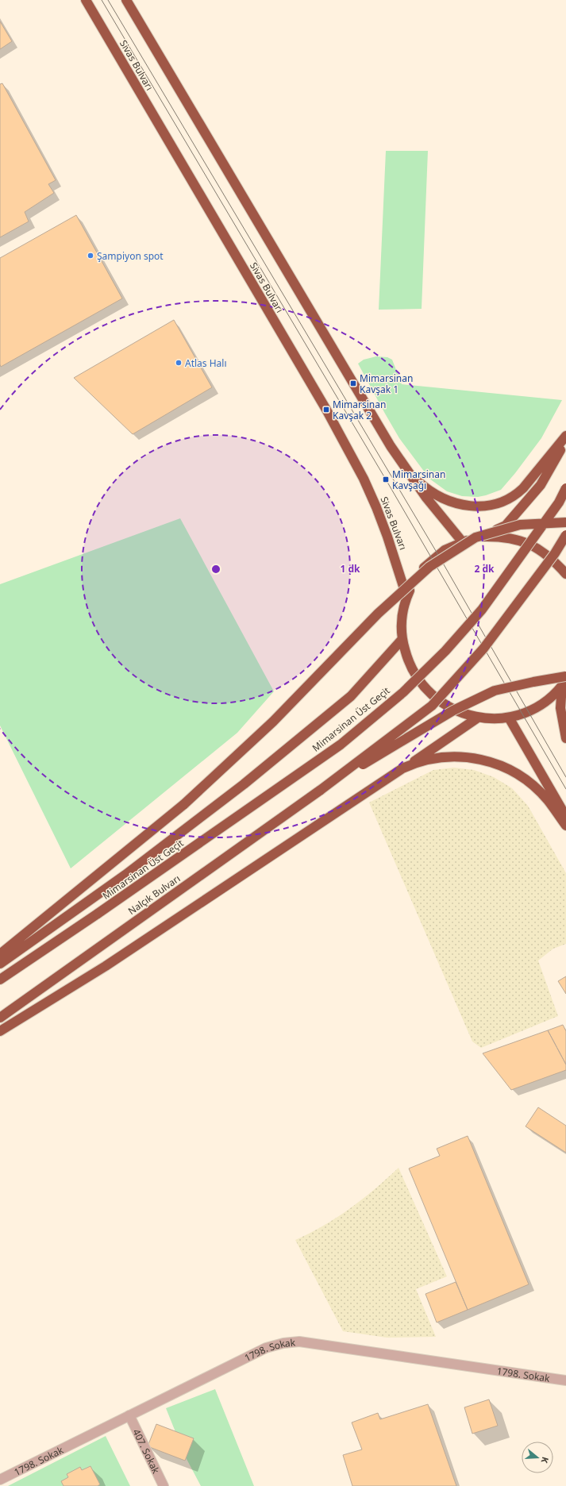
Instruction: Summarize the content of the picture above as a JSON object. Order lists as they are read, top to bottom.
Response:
{
  "streets": {
    "highway": ["Sivas Bulvarı", "Mimarsinan Üst Geçit", "Nalçık Bulvarı"],
    "street": ["1798. Sokak", "407. Sokak"]
  },
  "crossings": [
    ["1798. Sokak", "407. Sokak"]
  ],
  "places": {
    "other": ["Şampiyon spot", "Atlas Halı"],
    "transit": ["Mimarsinan Kavşak 1", "Mimarsinan Kavşak 2", "Mimarsinan Kavşağı"]
  },
  "north": "right",
  "rings": ["1 dk", "2 dk"]
}
